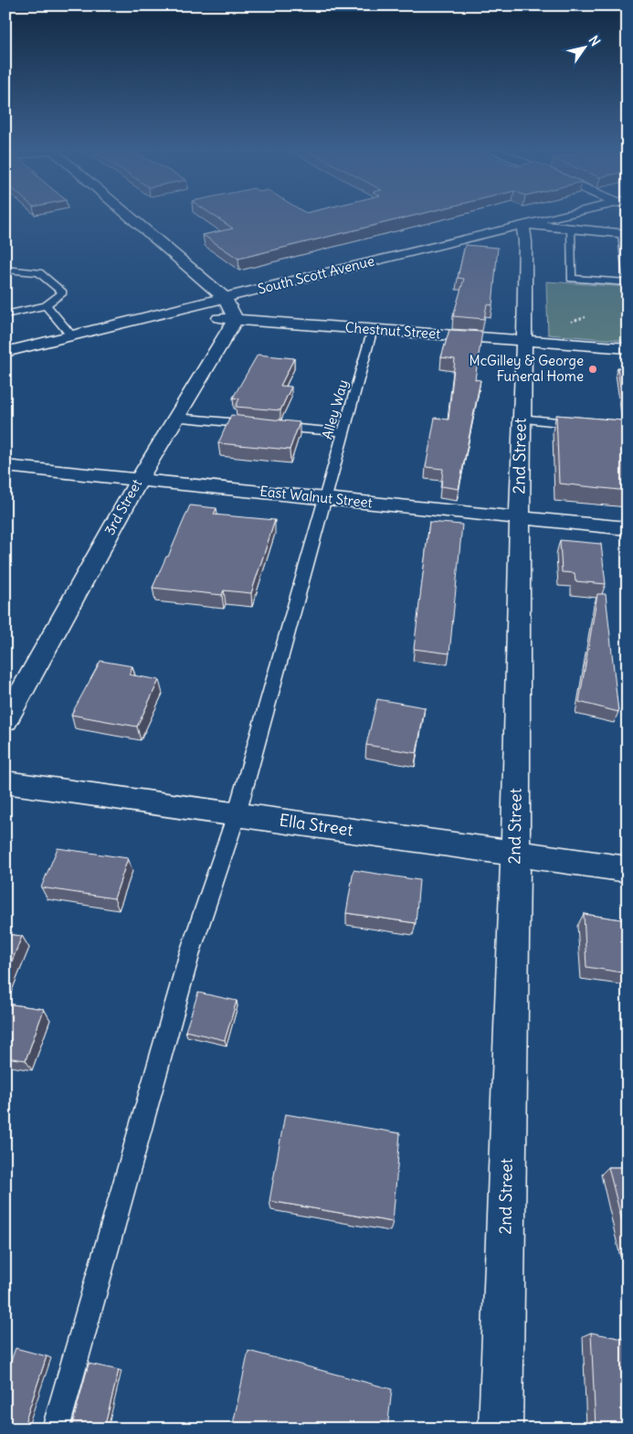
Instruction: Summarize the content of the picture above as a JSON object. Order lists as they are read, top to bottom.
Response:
{
  "streets": {
    "street": [
      "South Scott Avenue",
      "Chestnut Street",
      "2nd Street",
      "East Walnut Street",
      "3rd Street",
      "Ella Street"
    ],
    "lane": ["Alley Way"]
  },
  "crossings": [
    ["South Scott Avenue", "Chestnut Street"],
    ["South Scott Avenue", "2nd Street"],
    ["Chestnut Street", "Alley Way"],
    ["Chestnut Street", "2nd Street"],
    ["Chestnut Street", "3rd Street"],
    ["Alley Way", "East Walnut Street"],
    ["Alley Way", "Ella Street"],
    ["2nd Street", "East Walnut Street"],
    ["2nd Street", "Ella Street"],
    ["East Walnut Street", "3rd Street"]
  ],
  "places": ["McGilley & George Funeral Home"],
  "north": "top right"
}
